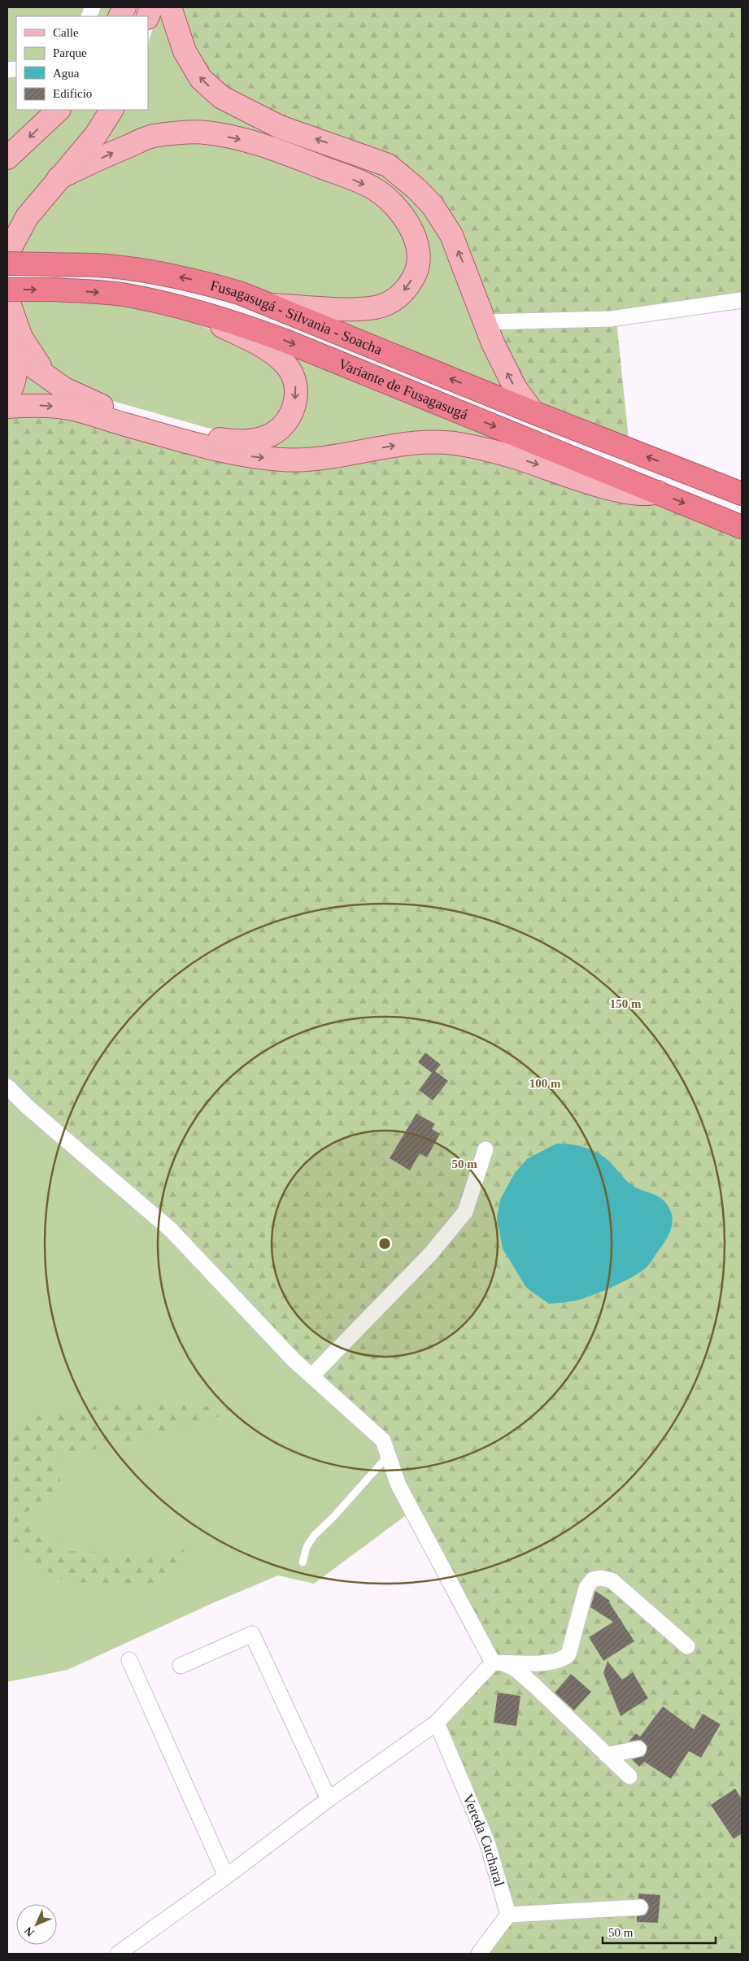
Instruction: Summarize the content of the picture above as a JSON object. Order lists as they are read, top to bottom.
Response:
{
  "streets": {
    "highway": ["Fusagasugá - Silvania - Soacha", "Variante de Fusagasugá"],
    "street": ["Vereda Cucharal"]
  },
  "one_way": ["Fusagasugá - Silvania - Soacha", "Variante de Fusagasugá"],
  "legend": [
    "Calle",
    "Parque",
    "Agua",
    "Edificio"
  ],
  "scale_bar": "50 m",
  "north": "bottom left",
  "rings": ["150 m", "100 m", "50 m"]
}
